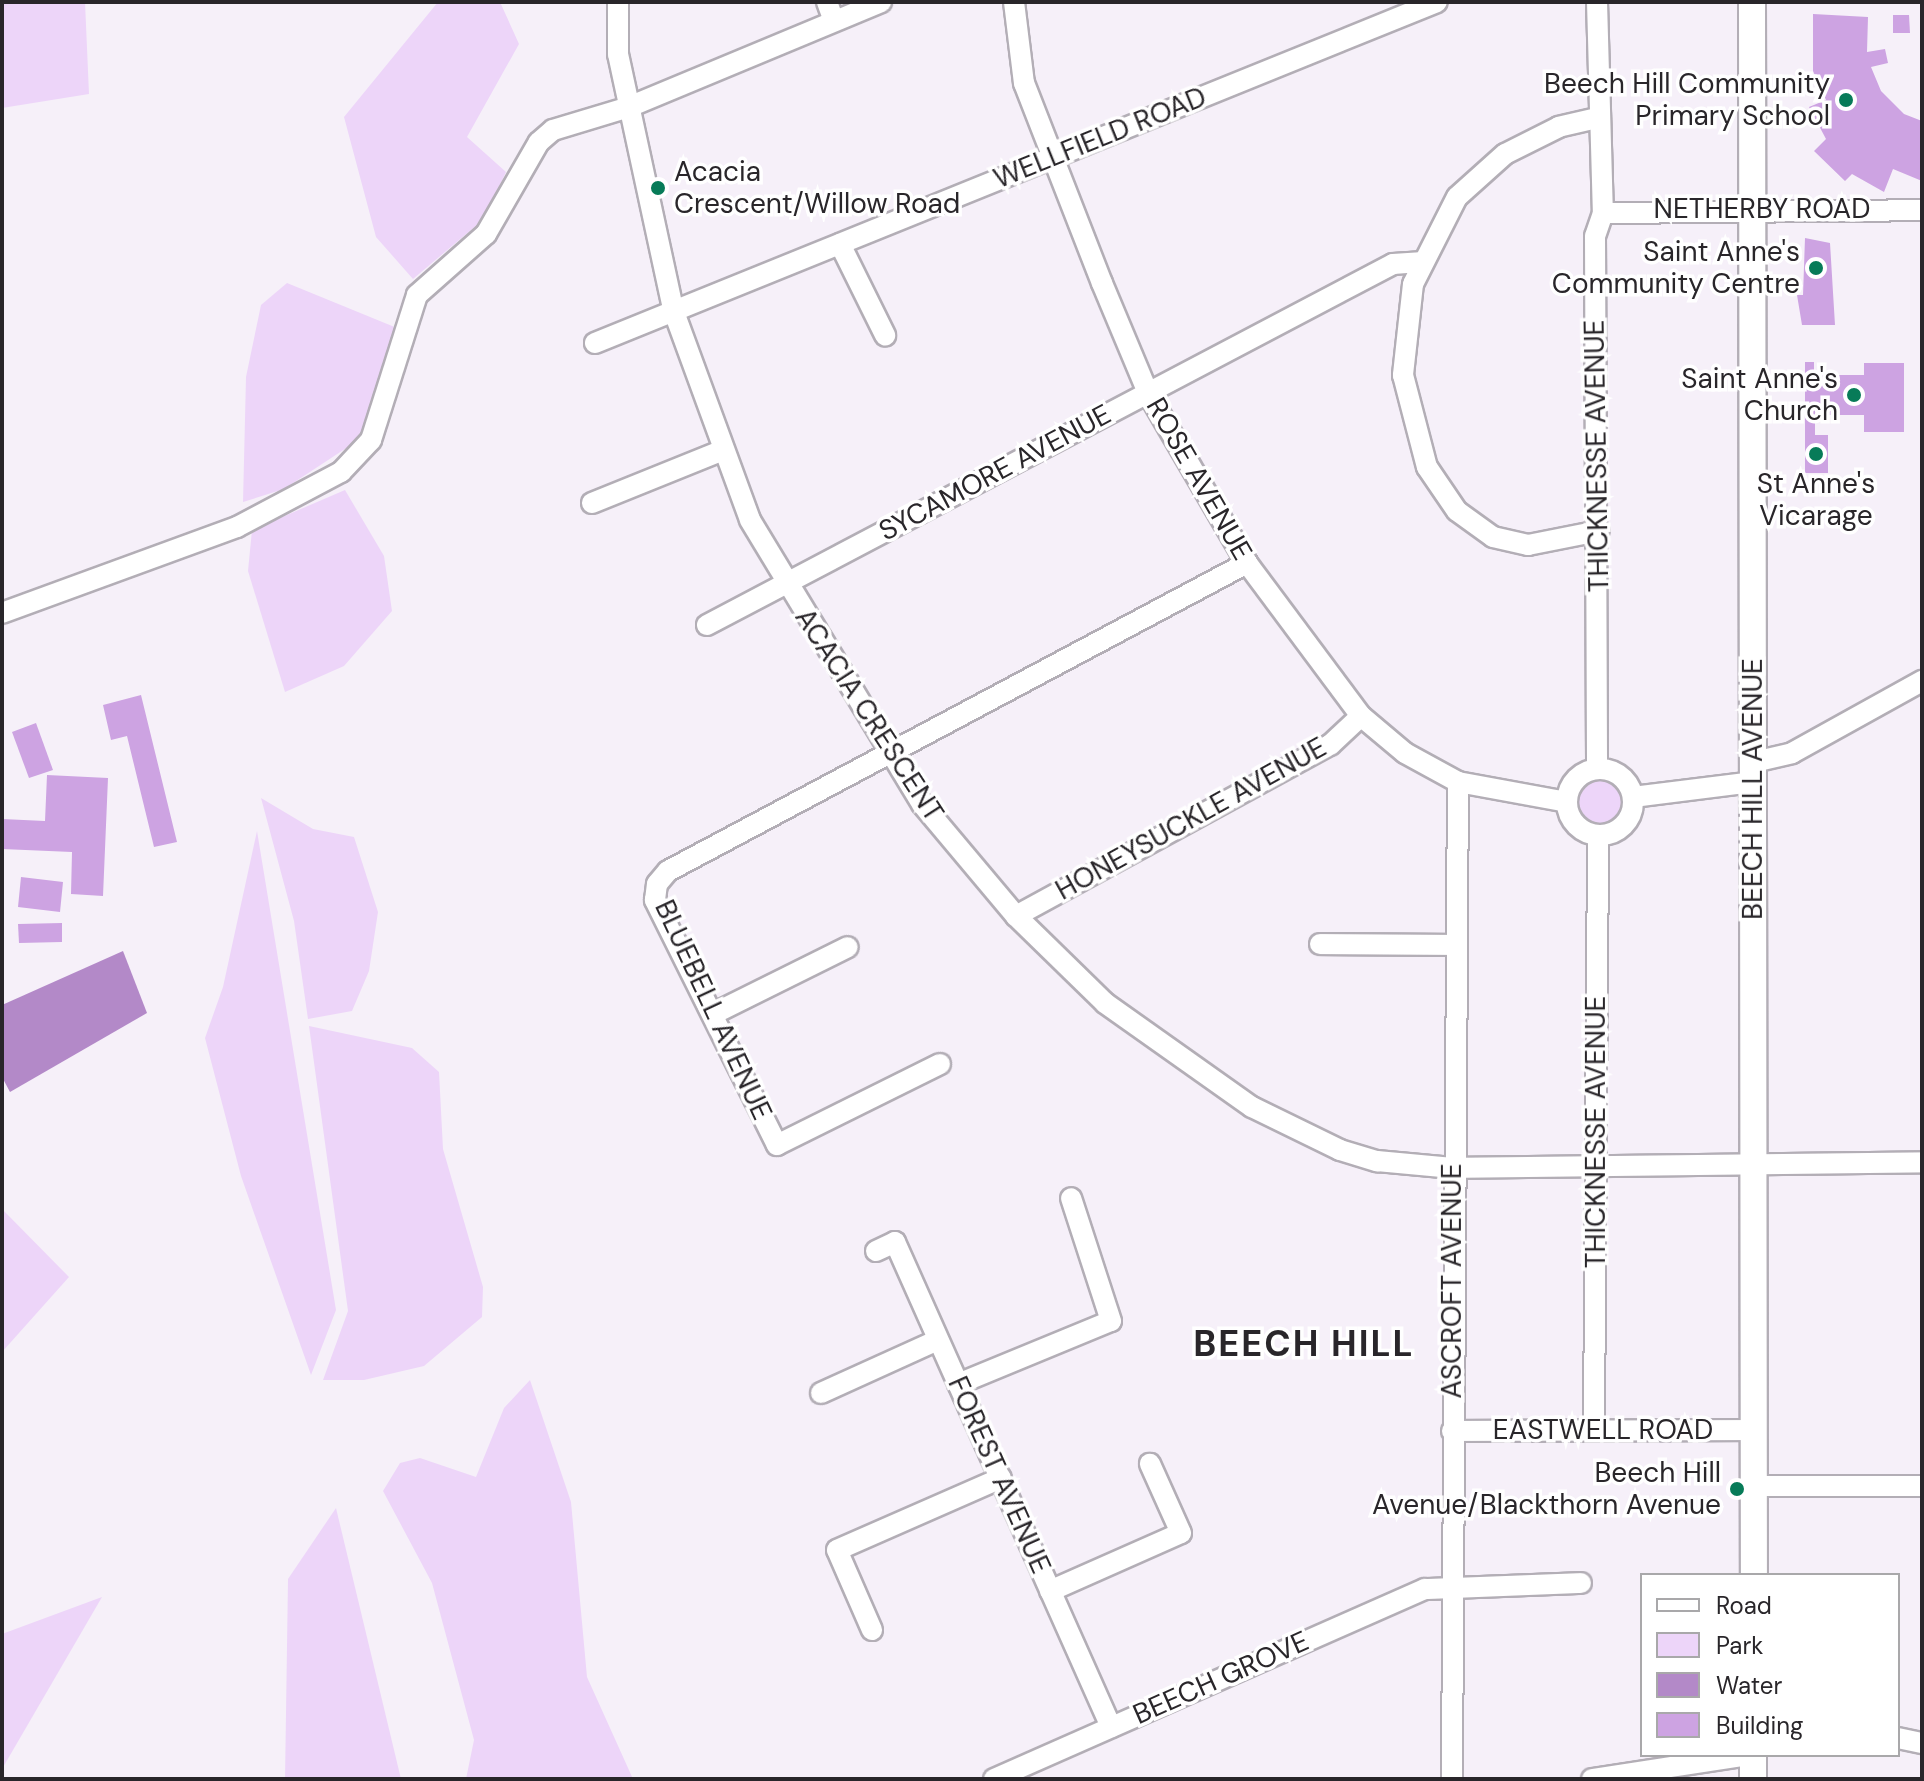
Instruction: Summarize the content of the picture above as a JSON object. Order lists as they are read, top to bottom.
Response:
{
  "streets": {
    "street": [
      "WELLFIELD ROAD",
      "NETHERBY ROAD",
      "THICKNESSE AVENUE",
      "SYCAMORE AVENUE",
      "ROSE AVENUE",
      "ACACIA CRESCENT",
      "BEECH HILL AVENUE",
      "HONEYSUCKLE AVENUE",
      "BLUEBELL AVENUE",
      "ASCROFT AVENUE",
      "EASTWELL ROAD",
      "FOREST AVENUE",
      "BEECH GROVE"
    ]
  },
  "crossings": [
    ["WELLFIELD ROAD", "ROSE AVENUE"],
    ["WELLFIELD ROAD", "ACACIA CRESCENT"],
    ["NETHERBY ROAD", "THICKNESSE AVENUE"],
    ["NETHERBY ROAD", "BEECH HILL AVENUE"],
    ["THICKNESSE AVENUE", "ROSE AVENUE"],
    ["THICKNESSE AVENUE", "ACACIA CRESCENT"],
    ["THICKNESSE AVENUE", "EASTWELL ROAD"],
    ["SYCAMORE AVENUE", "ROSE AVENUE"],
    ["SYCAMORE AVENUE", "ACACIA CRESCENT"],
    ["ROSE AVENUE", "HONEYSUCKLE AVENUE"],
    ["ROSE AVENUE", "BLUEBELL AVENUE"],
    ["ROSE AVENUE", "ASCROFT AVENUE"],
    ["ACACIA CRESCENT", "BEECH HILL AVENUE"],
    ["ACACIA CRESCENT", "HONEYSUCKLE AVENUE"],
    ["ACACIA CRESCENT", "BLUEBELL AVENUE"],
    ["ACACIA CRESCENT", "ASCROFT AVENUE"],
    ["BEECH HILL AVENUE", "EASTWELL ROAD"],
    ["ASCROFT AVENUE", "EASTWELL ROAD"],
    ["ASCROFT AVENUE", "BEECH GROVE"],
    ["FOREST AVENUE", "BEECH GROVE"]
  ],
  "districts": ["BEECH HILL"],
  "places": [
    "Beech Hill Community Primary School",
    "Acacia Crescent/Willow Road",
    "Saint Anne's Community Centre",
    "Saint Anne's Church",
    "St Anne's Vicarage",
    "Beech Hill Avenue/Blackthorn Avenue"
  ],
  "legend": [
    "Road",
    "Park",
    "Water",
    "Building"
  ]
}
